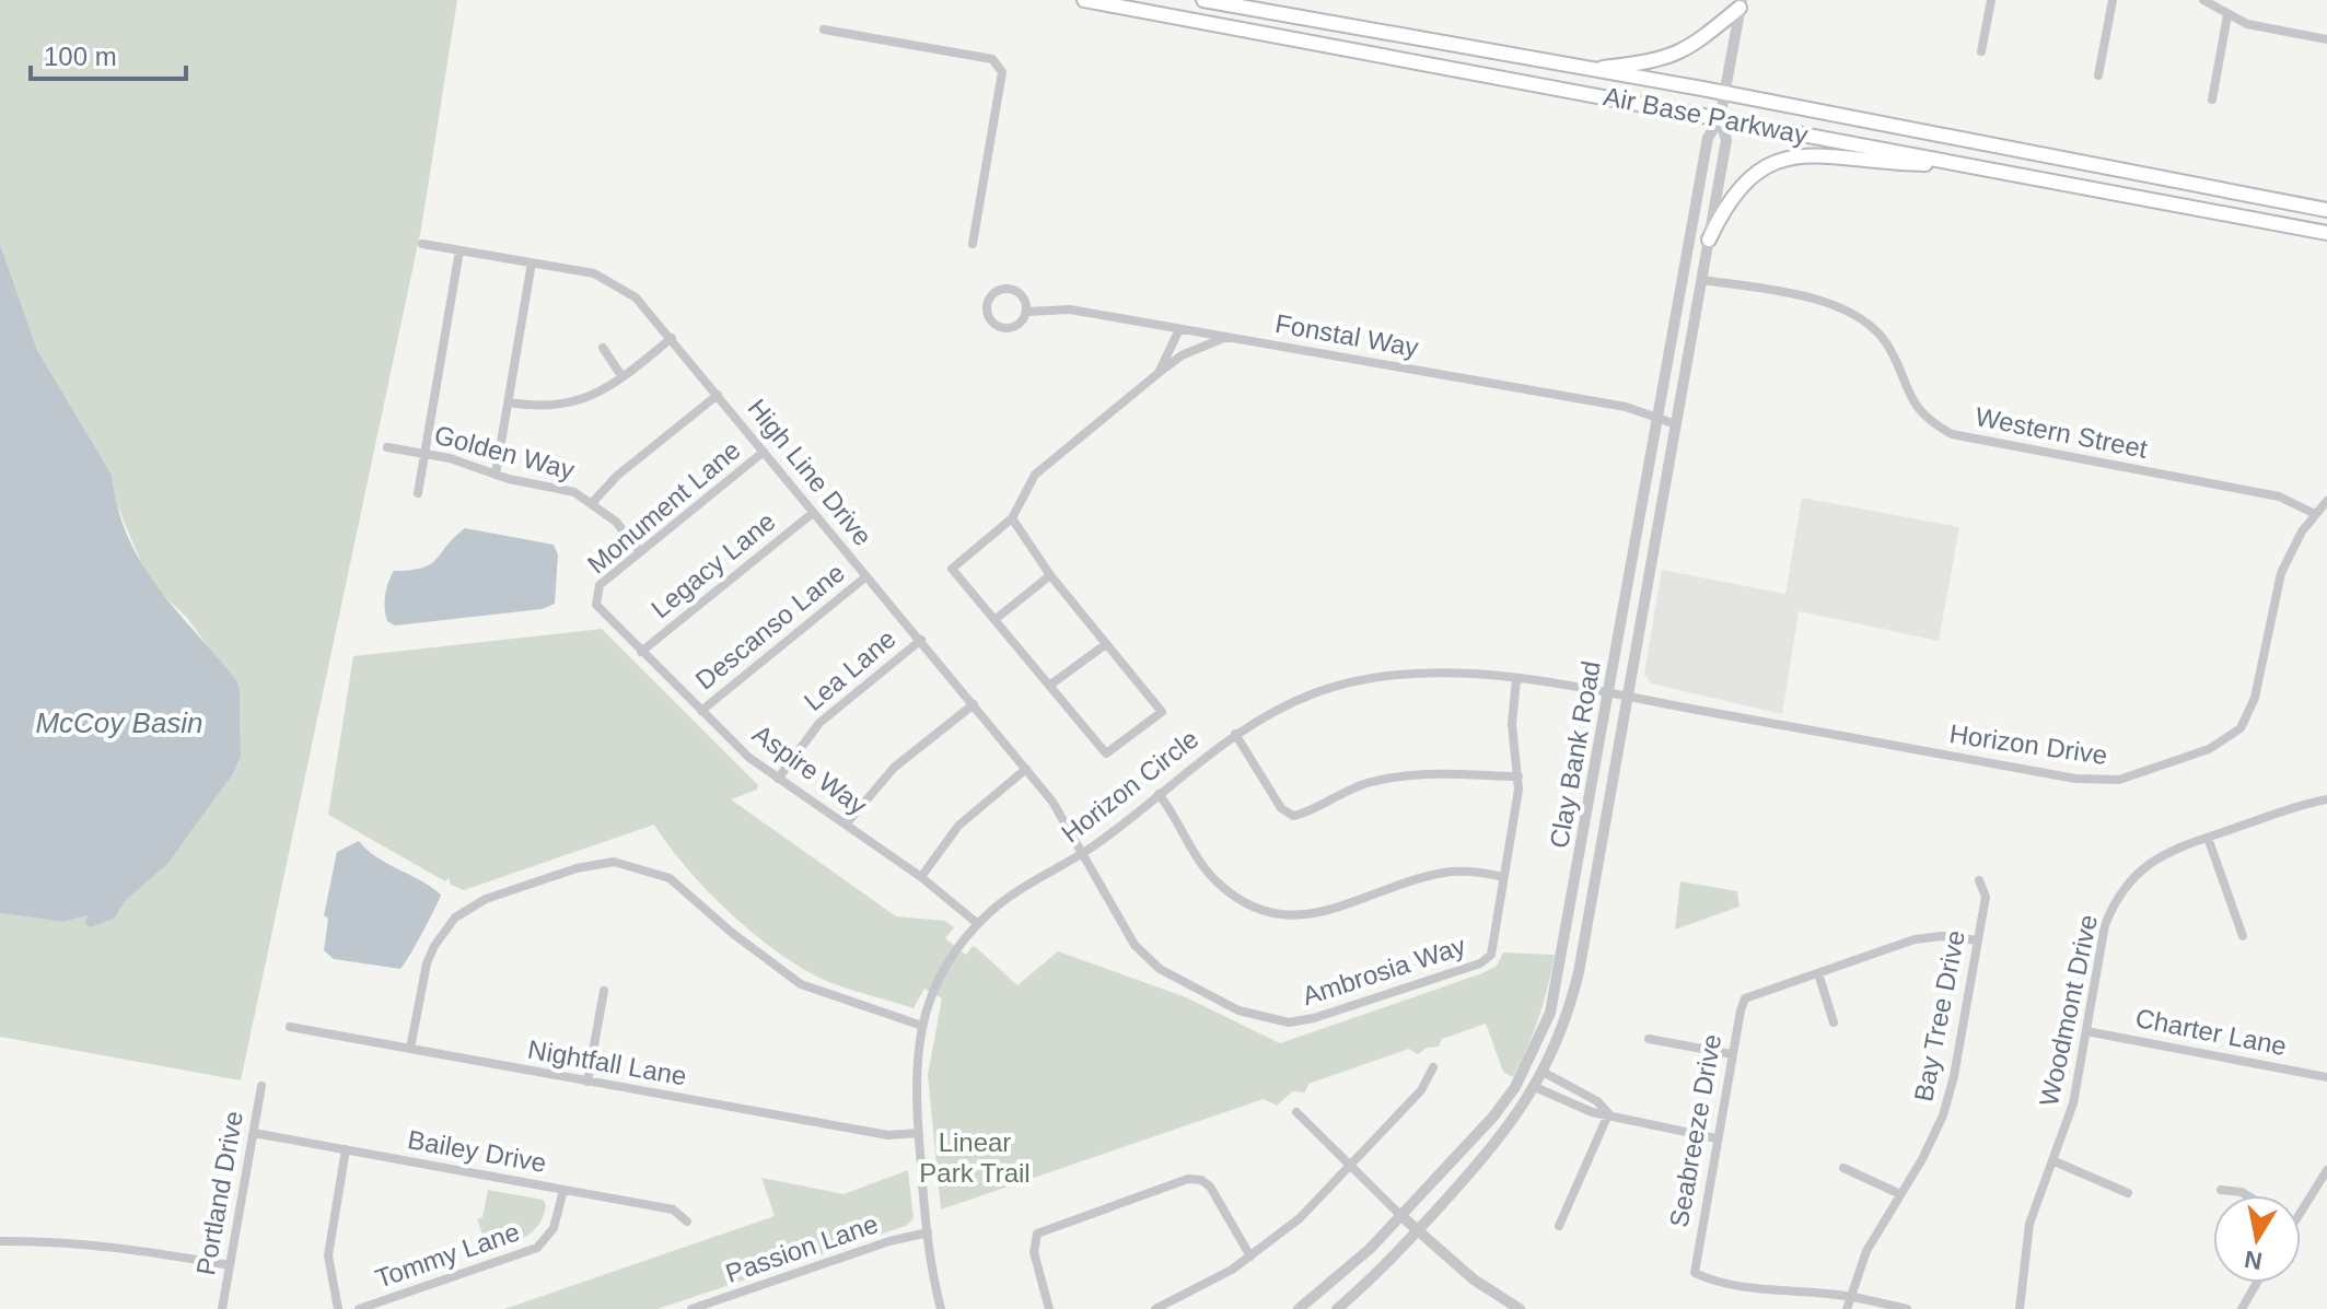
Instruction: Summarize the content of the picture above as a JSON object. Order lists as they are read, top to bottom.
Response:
{
  "streets": {
    "main road": ["Air Base Parkway"],
    "street": [
      "Fonstal Way",
      "Western Street",
      "Golden Way",
      "High Line Drive",
      "Monument Lane",
      "Legacy Lane",
      "Descanso Lane",
      "Lea Lane",
      "Horizon Drive",
      "Clay Bank Road",
      "Aspire Way",
      "Horizon Circle",
      "Ambrosia Way",
      "Woodmont Drive",
      "Bay Tree Drive",
      "Charter Lane",
      "Nightfall Lane",
      "Seabreeze Drive",
      "Bailey Drive",
      "Portland Drive",
      "Passion Lane",
      "Tommy Lane"
    ]
  },
  "crossings": [
    ["Air Base Parkway", "Clay Bank Road"],
    ["Fonstal Way", "Clay Bank Road"],
    ["Western Street", "Horizon Drive"],
    ["Western Street", "Clay Bank Road"],
    ["Golden Way", "Monument Lane"],
    ["High Line Drive", "Monument Lane"],
    ["High Line Drive", "Legacy Lane"],
    ["High Line Drive", "Descanso Lane"],
    ["High Line Drive", "Lea Lane"],
    ["High Line Drive", "Horizon Circle"],
    ["High Line Drive", "Ambrosia Way"],
    ["Monument Lane", "Aspire Way"],
    ["Legacy Lane", "Aspire Way"],
    ["Descanso Lane", "Aspire Way"],
    ["Lea Lane", "Aspire Way"],
    ["Horizon Drive", "Clay Bank Road"],
    ["Horizon Drive", "Horizon Circle"],
    ["Clay Bank Road", "Horizon Circle"],
    ["Aspire Way", "Horizon Circle"],
    ["Horizon Circle", "Ambrosia Way"],
    ["Horizon Circle", "Nightfall Lane"],
    ["Horizon Circle", "Passion Lane"],
    ["Woodmont Drive", "Charter Lane"],
    ["Bay Tree Drive", "Seabreeze Drive"],
    ["Bailey Drive", "Portland Drive"],
    ["Bailey Drive", "Tommy Lane"]
  ],
  "water": ["McCoy Basin"],
  "parks": ["Linear Park Trail"],
  "scale_bar": "100 m",
  "north": "bottom"
}
